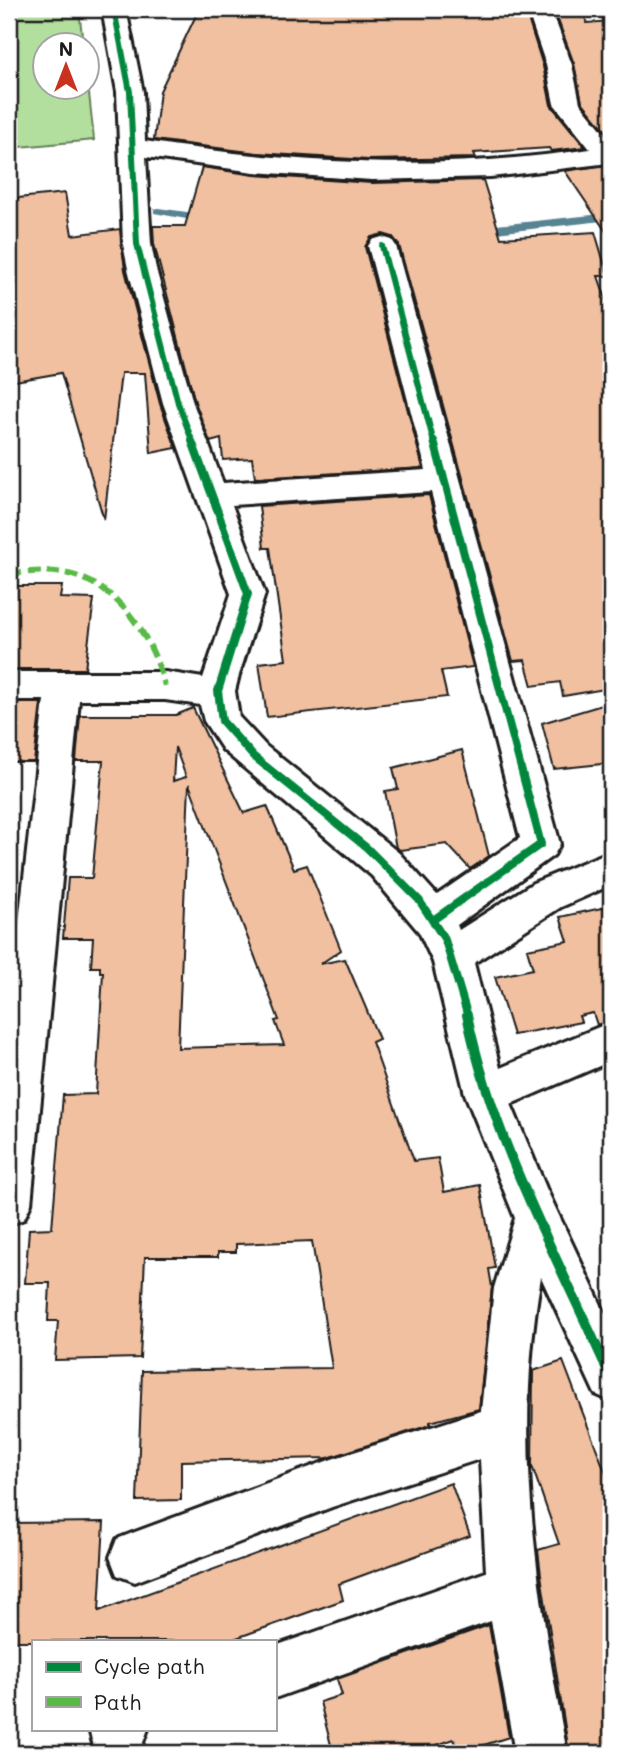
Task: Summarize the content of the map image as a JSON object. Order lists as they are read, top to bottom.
{
  "legend": ["Cycle path", "Path"],
  "north": "top"
}
